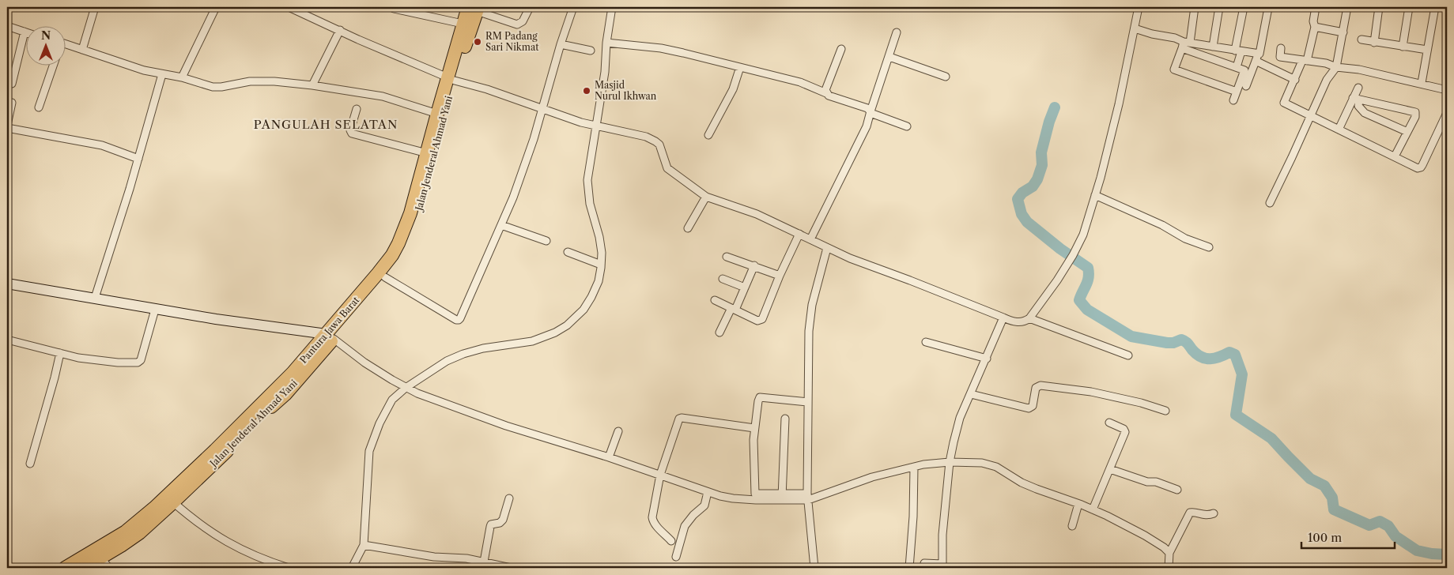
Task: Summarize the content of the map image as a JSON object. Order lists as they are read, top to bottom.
{
  "streets": {
    "highway": ["Jalan Jenderal Ahmad Yani", "Pantura Jawa Barat"]
  },
  "crossings": [
    ["Jalan Jenderal Ahmad Yani", "Pantura Jawa Barat"]
  ],
  "districts": ["PANGULAH SELATAN"],
  "places": ["RM Padang Sari Nikmat", "Masjid Nurul Ikhwan"],
  "scale_bar": "100 m",
  "north": "top"
}
